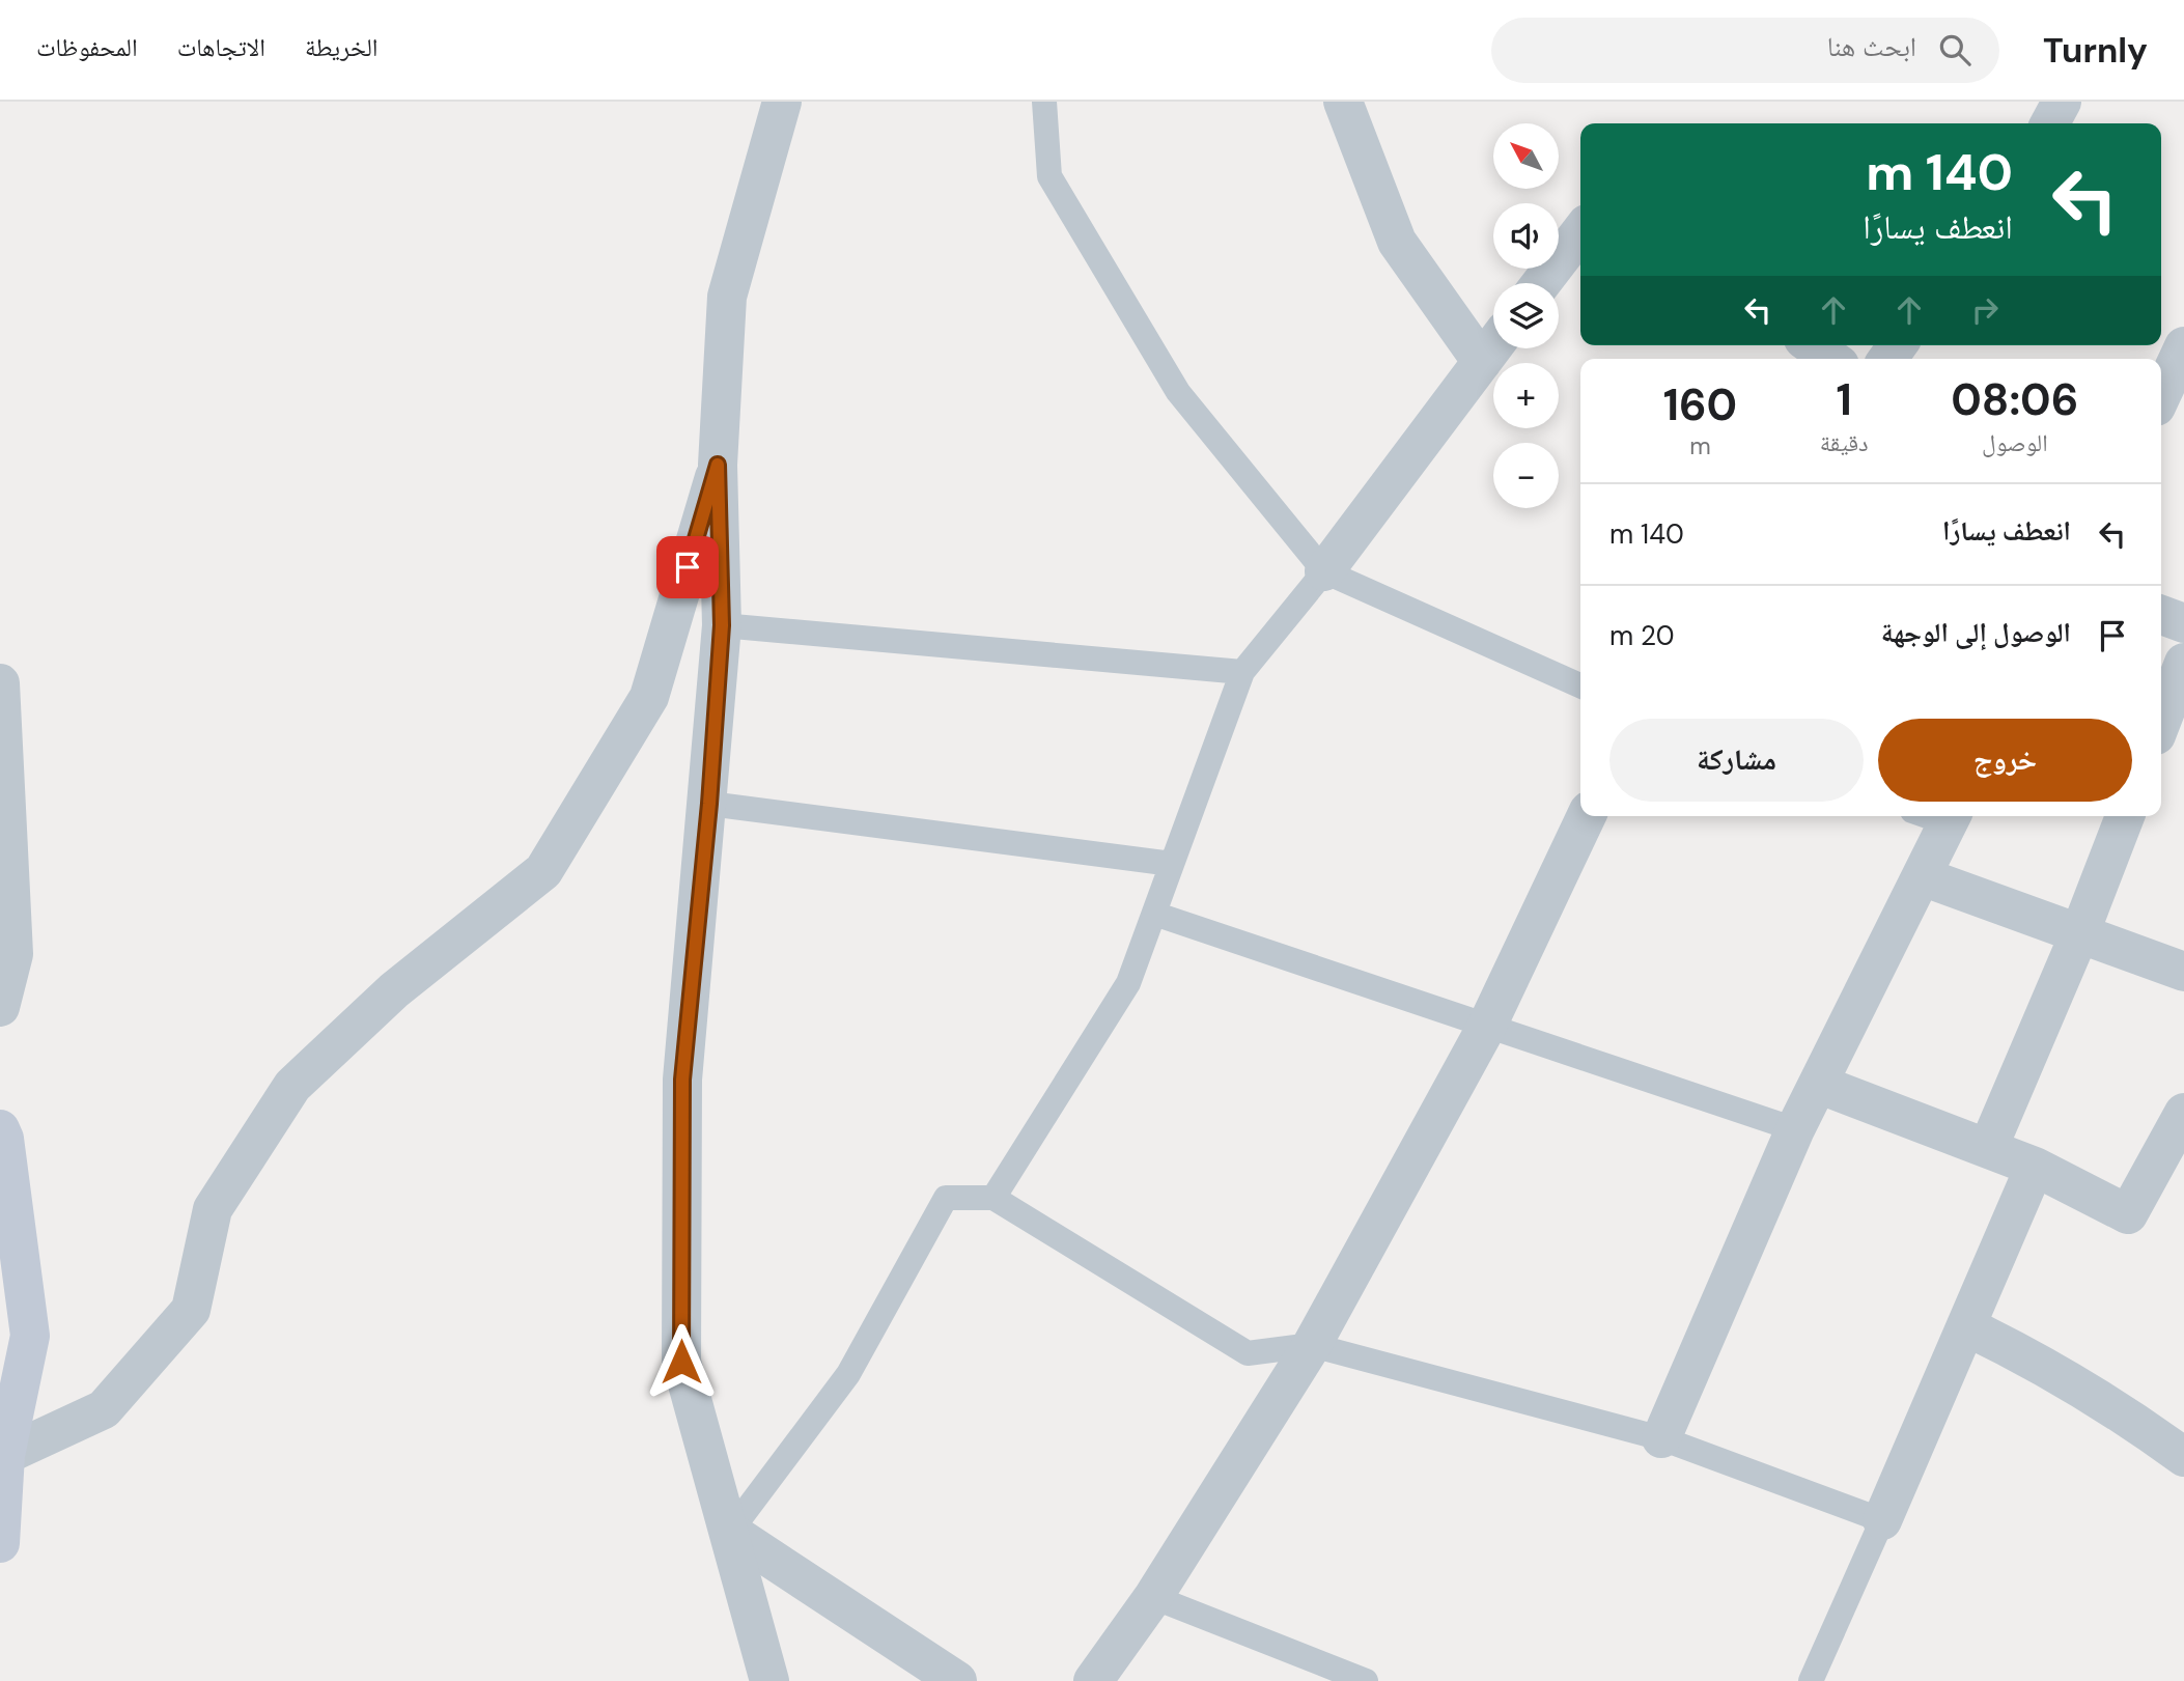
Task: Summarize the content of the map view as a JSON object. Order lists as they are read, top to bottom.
{
  "north": "top left",
  "page": {
    "header": "Turnly",
    "search": "ابحث هنا",
    "nav": ["الخريطة", "الاتجاهات", "المحفوظات"],
    "map_buttons": ["+", "−"],
    "turn": ["140 m", "انعطف يسارًا"],
    "eta": [
      "08:06",
      "الوصول",
      "1",
      "دقيقة",
      "160",
      "m"
    ],
    "list": [
      {
        "name": "انعطف يسارًا",
        "value": "140 m"
      },
      {
        "name": "الوصول إلى الوجهة",
        "value": "20 m"
      }
    ],
    "buttons": ["خروج", "مشاركة"]
  }
}
